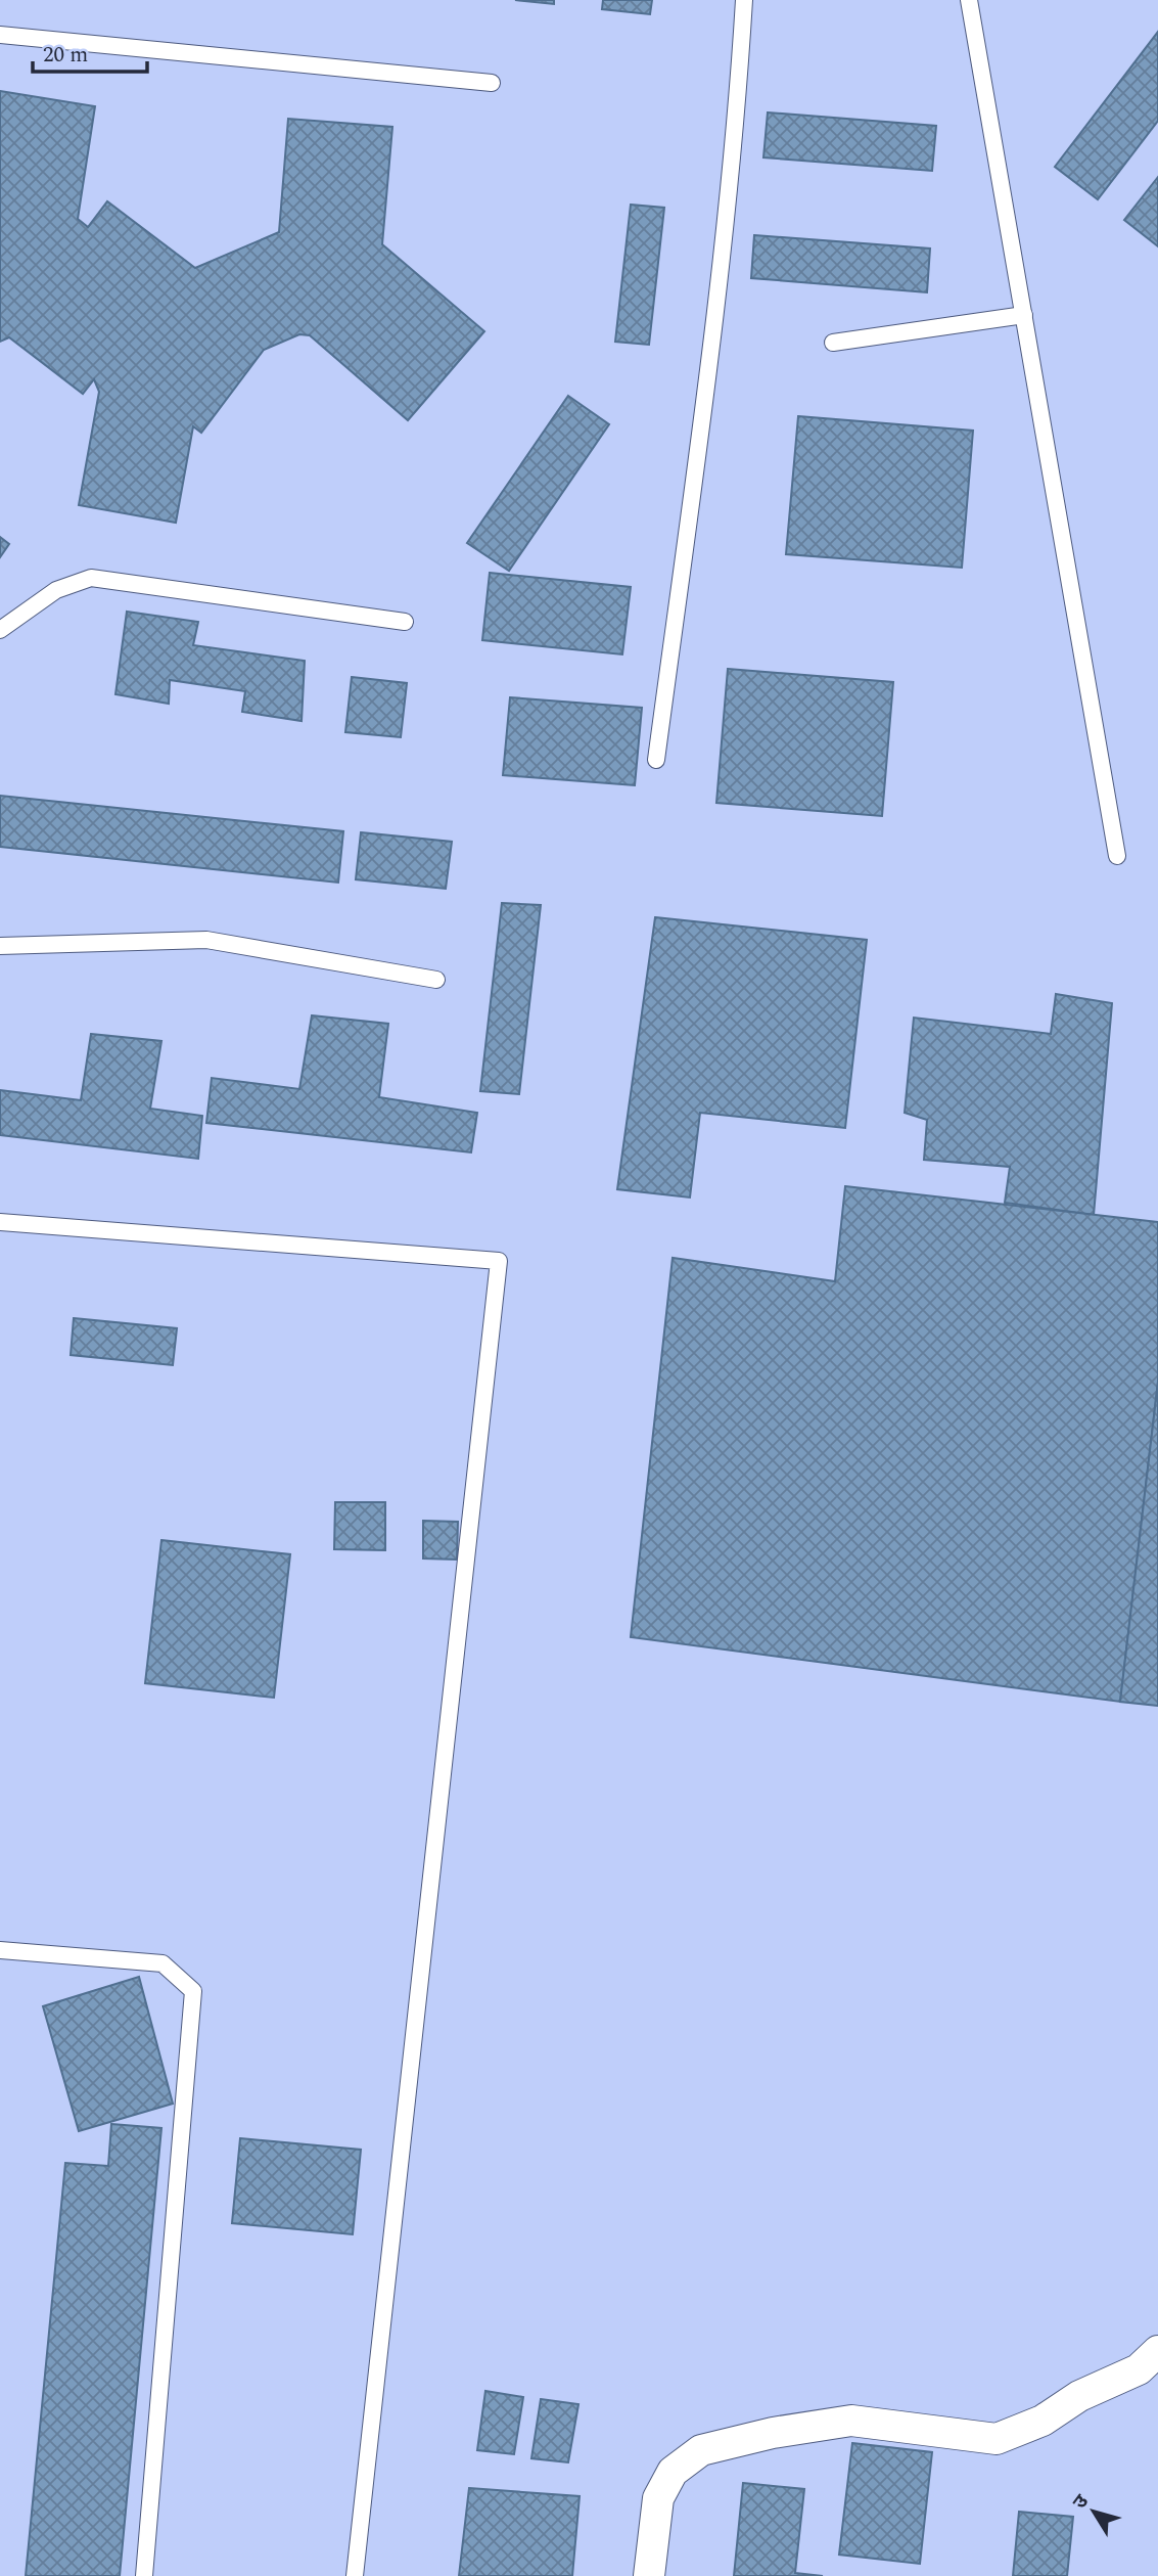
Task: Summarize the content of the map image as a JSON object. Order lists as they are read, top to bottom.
{
  "scale_bar": "20 m",
  "north": "top left"
}
